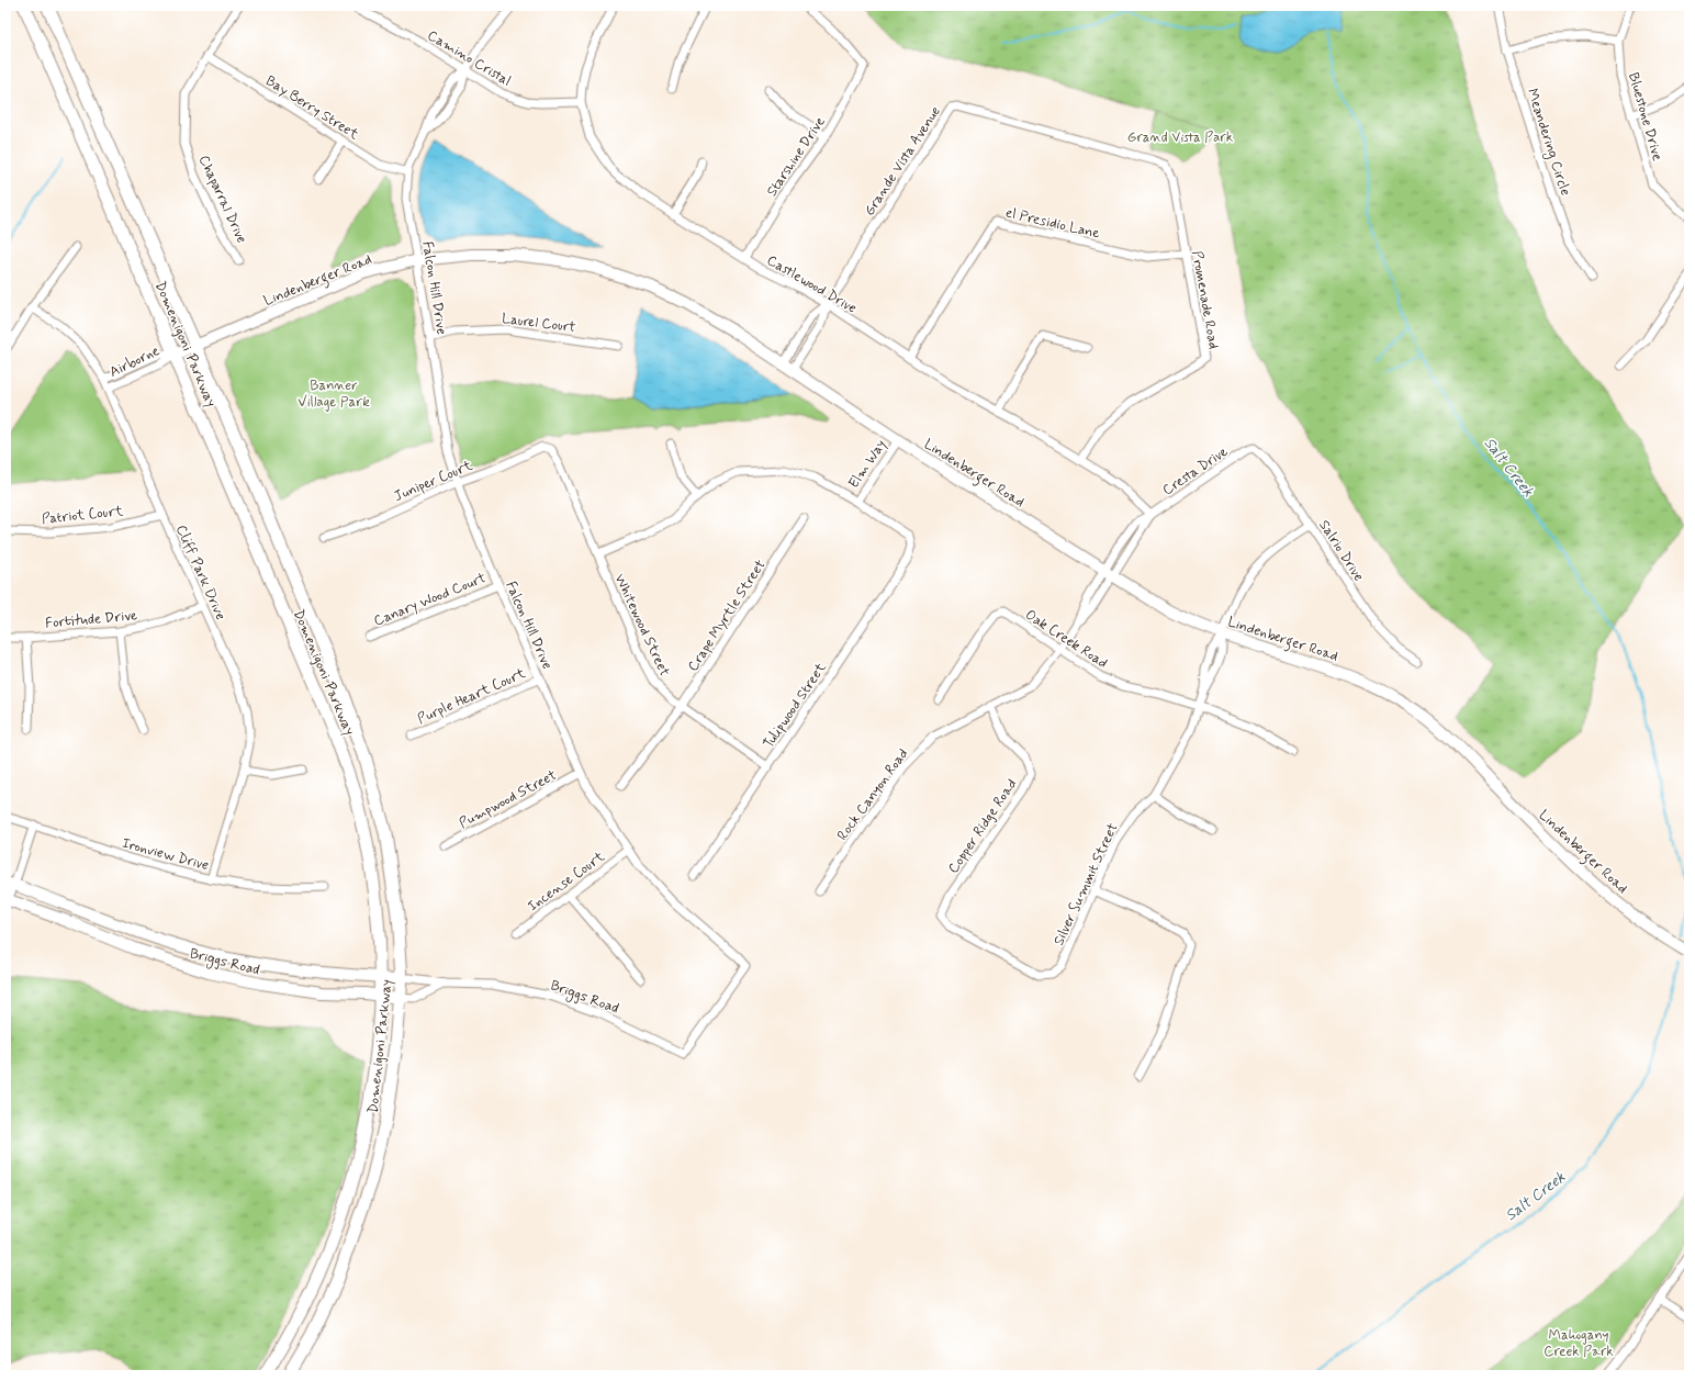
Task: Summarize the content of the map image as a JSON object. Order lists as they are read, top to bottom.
{
  "streets": {
    "main road": ["Domenigoni Parkway"],
    "street": [
      "Camino Cristal",
      "Bay Berry Street",
      "Bluestone Drive",
      "Meandering Circle",
      "Starshine Drive",
      "Grande Vista Avenue",
      "Chaparral Drive",
      "el Presidio Lane",
      "Lindenberger Road",
      "Castlewood Drive",
      "Falcon Hill Drive",
      "Promenade Road",
      "Laurel Court",
      "Airborne",
      "Elm Way",
      "Cresta Drive",
      "Juniper Court",
      "Patriot Court",
      "Salrio Drive",
      "Cliff Park Drive",
      "Canary Wood Court",
      "Crape Myrtle Street",
      "Fortitude Drive",
      "Whitewood Street",
      "Oak Creek Road",
      "Purple Heart Court",
      "Tulipwood Street",
      "Rock Canyon Road",
      "Pumpwood Street",
      "Copper Ridge Road",
      "Ironview Drive",
      "Incense Court",
      "Silver Summit Street",
      "Briggs Road"
    ]
  },
  "crossings": [
    ["Camino Cristal", "Castlewood Drive"],
    ["Camino Cristal", "Falcon Hill Drive"],
    ["Bay Berry Street", "Chaparral Drive"],
    ["Bay Berry Street", "Falcon Hill Drive"],
    ["Starshine Drive", "Castlewood Drive"],
    ["Grande Vista Avenue", "Lindenberger Road"],
    ["Grande Vista Avenue", "Castlewood Drive"],
    ["Grande Vista Avenue", "Promenade Road"],
    ["el Presidio Lane", "Castlewood Drive"],
    ["el Presidio Lane", "Promenade Road"],
    ["Lindenberger Road", "Falcon Hill Drive"],
    ["Lindenberger Road", "Domenigoni Parkway"],
    ["Lindenberger Road", "Airborne"],
    ["Lindenberger Road", "Elm Way"],
    ["Lindenberger Road", "Cresta Drive"],
    ["Lindenberger Road", "Rock Canyon Road"],
    ["Lindenberger Road", "Silver Summit Street"],
    ["Castlewood Drive", "Promenade Road"],
    ["Castlewood Drive", "Cresta Drive"],
    ["Falcon Hill Drive", "Laurel Court"],
    ["Falcon Hill Drive", "Juniper Court"],
    ["Falcon Hill Drive", "Canary Wood Court"],
    ["Falcon Hill Drive", "Purple Heart Court"],
    ["Falcon Hill Drive", "Pumpwood Street"],
    ["Falcon Hill Drive", "Incense Court"],
    ["Falcon Hill Drive", "Briggs Road"],
    ["Domenigoni Parkway", "Airborne"],
    ["Domenigoni Parkway", "Briggs Road"],
    ["Airborne", "Cliff Park Drive"],
    ["Elm Way", "Tulipwood Street"],
    ["Cresta Drive", "Salrio Drive"],
    ["Cresta Drive", "Rock Canyon Road"],
    ["Juniper Court", "Whitewood Street"],
    ["Patriot Court", "Cliff Park Drive"],
    ["Salrio Drive", "Silver Summit Street"],
    ["Cliff Park Drive", "Fortitude Drive"],
    ["Cliff Park Drive", "Ironview Drive"],
    ["Crape Myrtle Street", "Whitewood Street"],
    ["Whitewood Street", "Tulipwood Street"],
    ["Oak Creek Road", "Rock Canyon Road"],
    ["Oak Creek Road", "Silver Summit Street"],
    ["Rock Canyon Road", "Copper Ridge Road"],
    ["Copper Ridge Road", "Silver Summit Street"]
  ],
  "water": ["Salt Creek"],
  "parks": ["Grand Vista Park", "Banner Village Park", "Mahogany Creek Park"]
}
